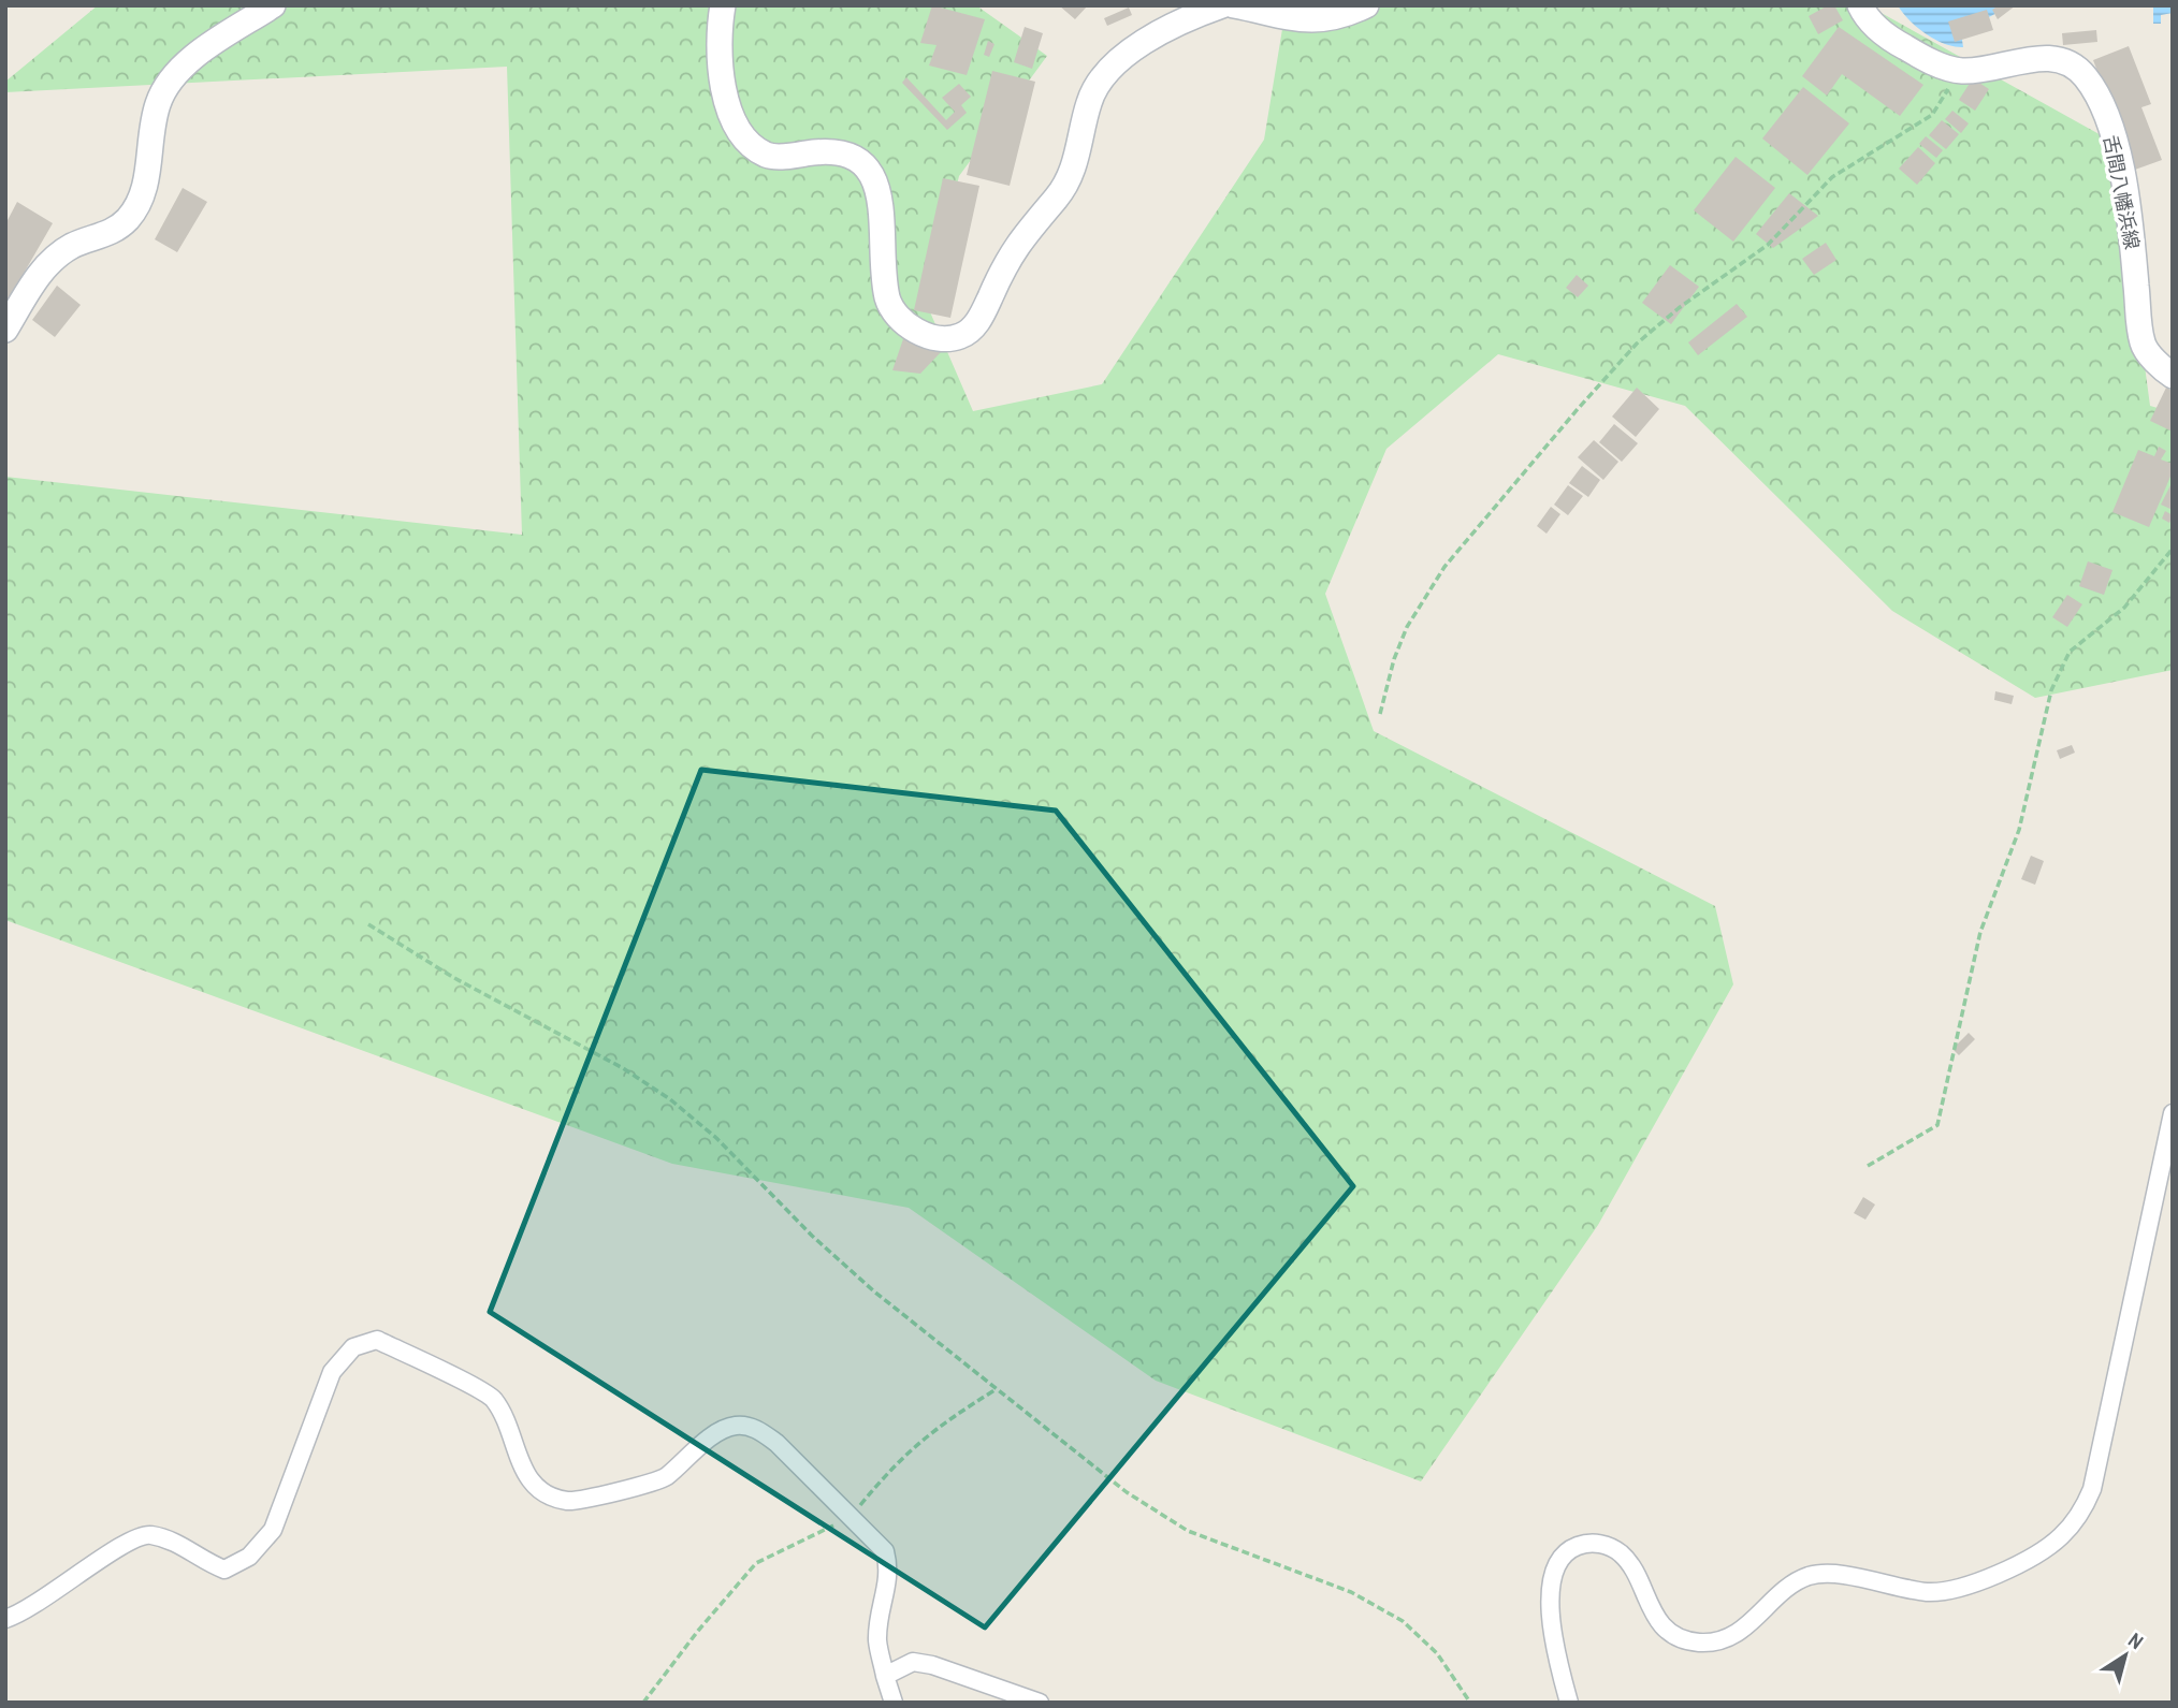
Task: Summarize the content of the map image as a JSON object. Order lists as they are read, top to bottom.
{
  "streets": {
    "main road": ["舌間八幡浜線"]
  },
  "north": "top right"
}
